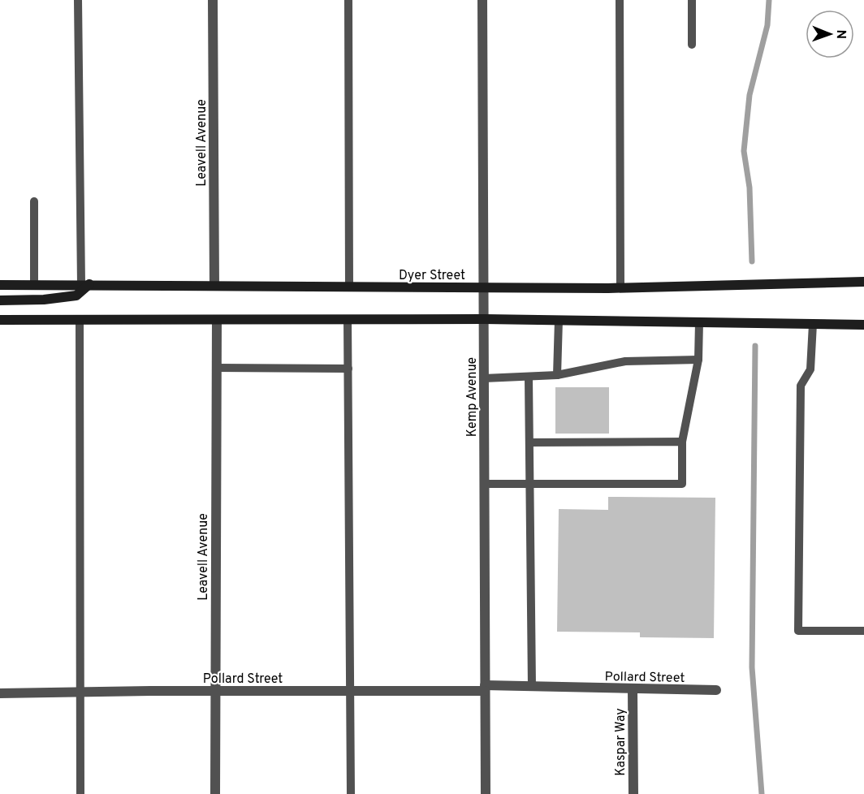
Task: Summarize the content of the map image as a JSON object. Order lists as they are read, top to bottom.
{
  "streets": {
    "main road": ["Dyer Street"],
    "street": [
      "Leavell Avenue",
      "Kemp Avenue",
      "Pollard Street",
      "Kaspar Way"
    ]
  },
  "crossings": [
    ["Leavell Avenue", "Dyer Street"],
    ["Leavell Avenue", "Pollard Street"],
    ["Dyer Street", "Kemp Avenue"],
    ["Kemp Avenue", "Pollard Street"],
    ["Pollard Street", "Kaspar Way"]
  ],
  "north": "right"
}
